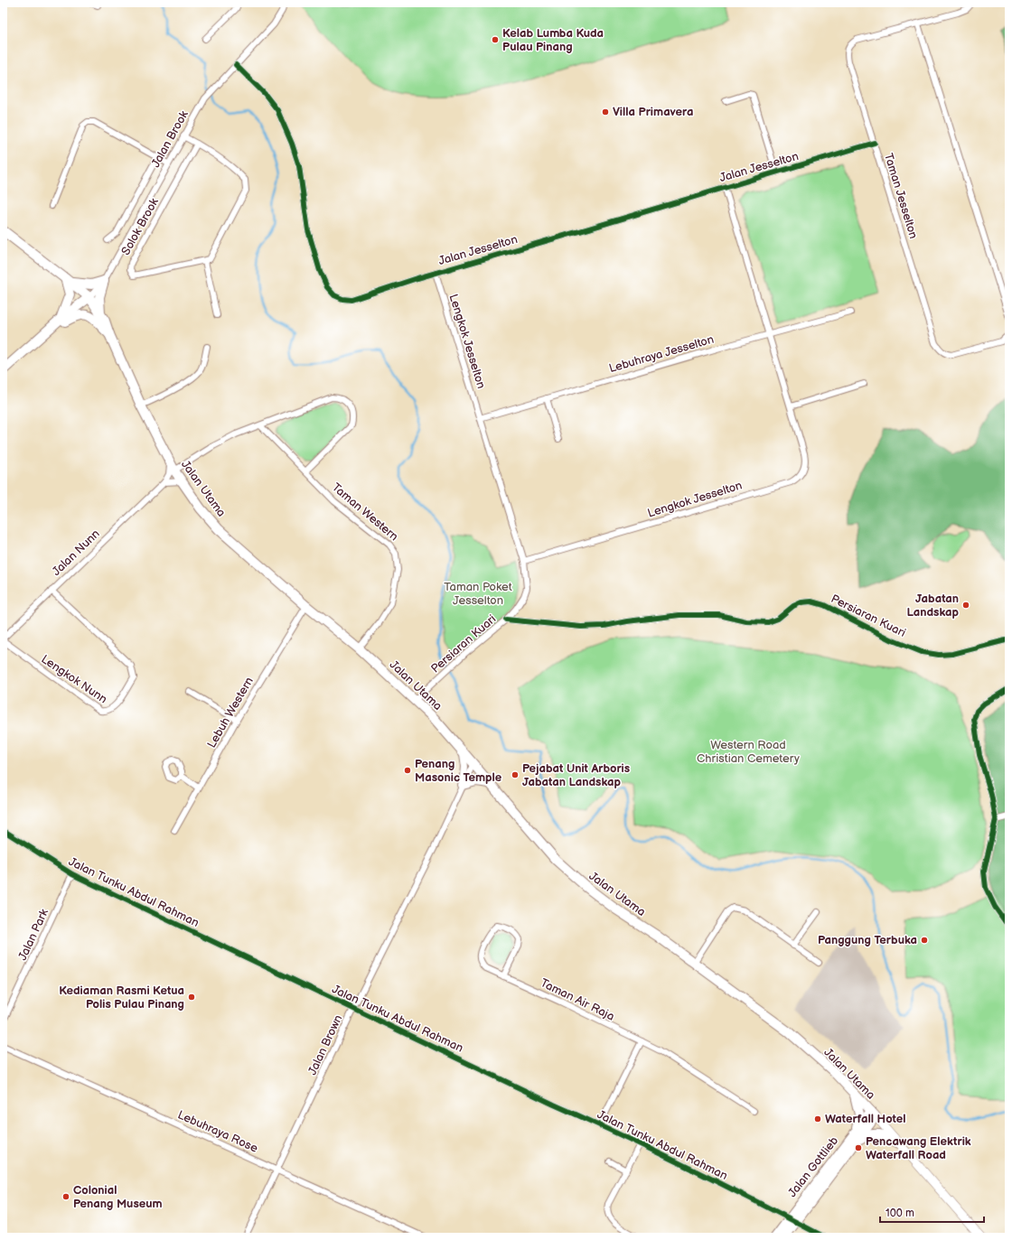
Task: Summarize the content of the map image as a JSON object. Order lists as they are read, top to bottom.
{
  "streets": {
    "main road": ["Jalan Utama", "Jalan Gottlieb"],
    "street": [
      "Jalan Brook",
      "Jalan Jesselton",
      "Taman Jesselton",
      "Solok Brook",
      "Lengkok Jesselton",
      "Lebuhraya Jesselton",
      "Taman Western",
      "Jalan Nunn",
      "Persiaran Kuari",
      "Lengkok Nunn",
      "Lebuh Western",
      "Jalan Tunku Abdul Rahman",
      "Jalan Park",
      "Taman Air Raja",
      "Jalan Brown",
      "Lebuhraya Rose"
    ]
  },
  "crossings": [
    ["Jalan Brook", "Jalan Jesselton"],
    ["Jalan Brook", "Jalan Utama"],
    ["Jalan Jesselton", "Taman Jesselton"],
    ["Jalan Jesselton", "Lengkok Jesselton"],
    ["Lengkok Jesselton", "Lebuhraya Jesselton"],
    ["Lengkok Jesselton", "Persiaran Kuari"],
    ["Jalan Utama", "Taman Western"],
    ["Jalan Utama", "Persiaran Kuari"],
    ["Jalan Utama", "Lebuh Western"],
    ["Jalan Utama", "Jalan Brown"],
    ["Jalan Utama", "Jalan Gottlieb"],
    ["Jalan Nunn", "Lengkok Nunn"],
    ["Jalan Tunku Abdul Rahman", "Jalan Park"],
    ["Jalan Tunku Abdul Rahman", "Jalan Brown"],
    ["Jalan Tunku Abdul Rahman", "Jalan Gottlieb"],
    ["Jalan Brown", "Lebuhraya Rose"]
  ],
  "parks": ["Taman Poket Jesselton", "Western Road Christian Cemetery"],
  "places": [
    "Kelab Lumba Kuda Pulau Pinang",
    "Villa Primavera",
    "Jabatan Landskap",
    "Penang Masonic Temple",
    "Pejabat Unit Arboris Jabatan Landskap",
    "Panggung Terbuka",
    "Kediaman Rasmi Ketua Polis Pulau Pinang",
    "Waterfall Hotel",
    "Pencawang Elektrik Waterfall Road",
    "Colonial Penang Museum"
  ],
  "scale_bar": "100 m"
}
